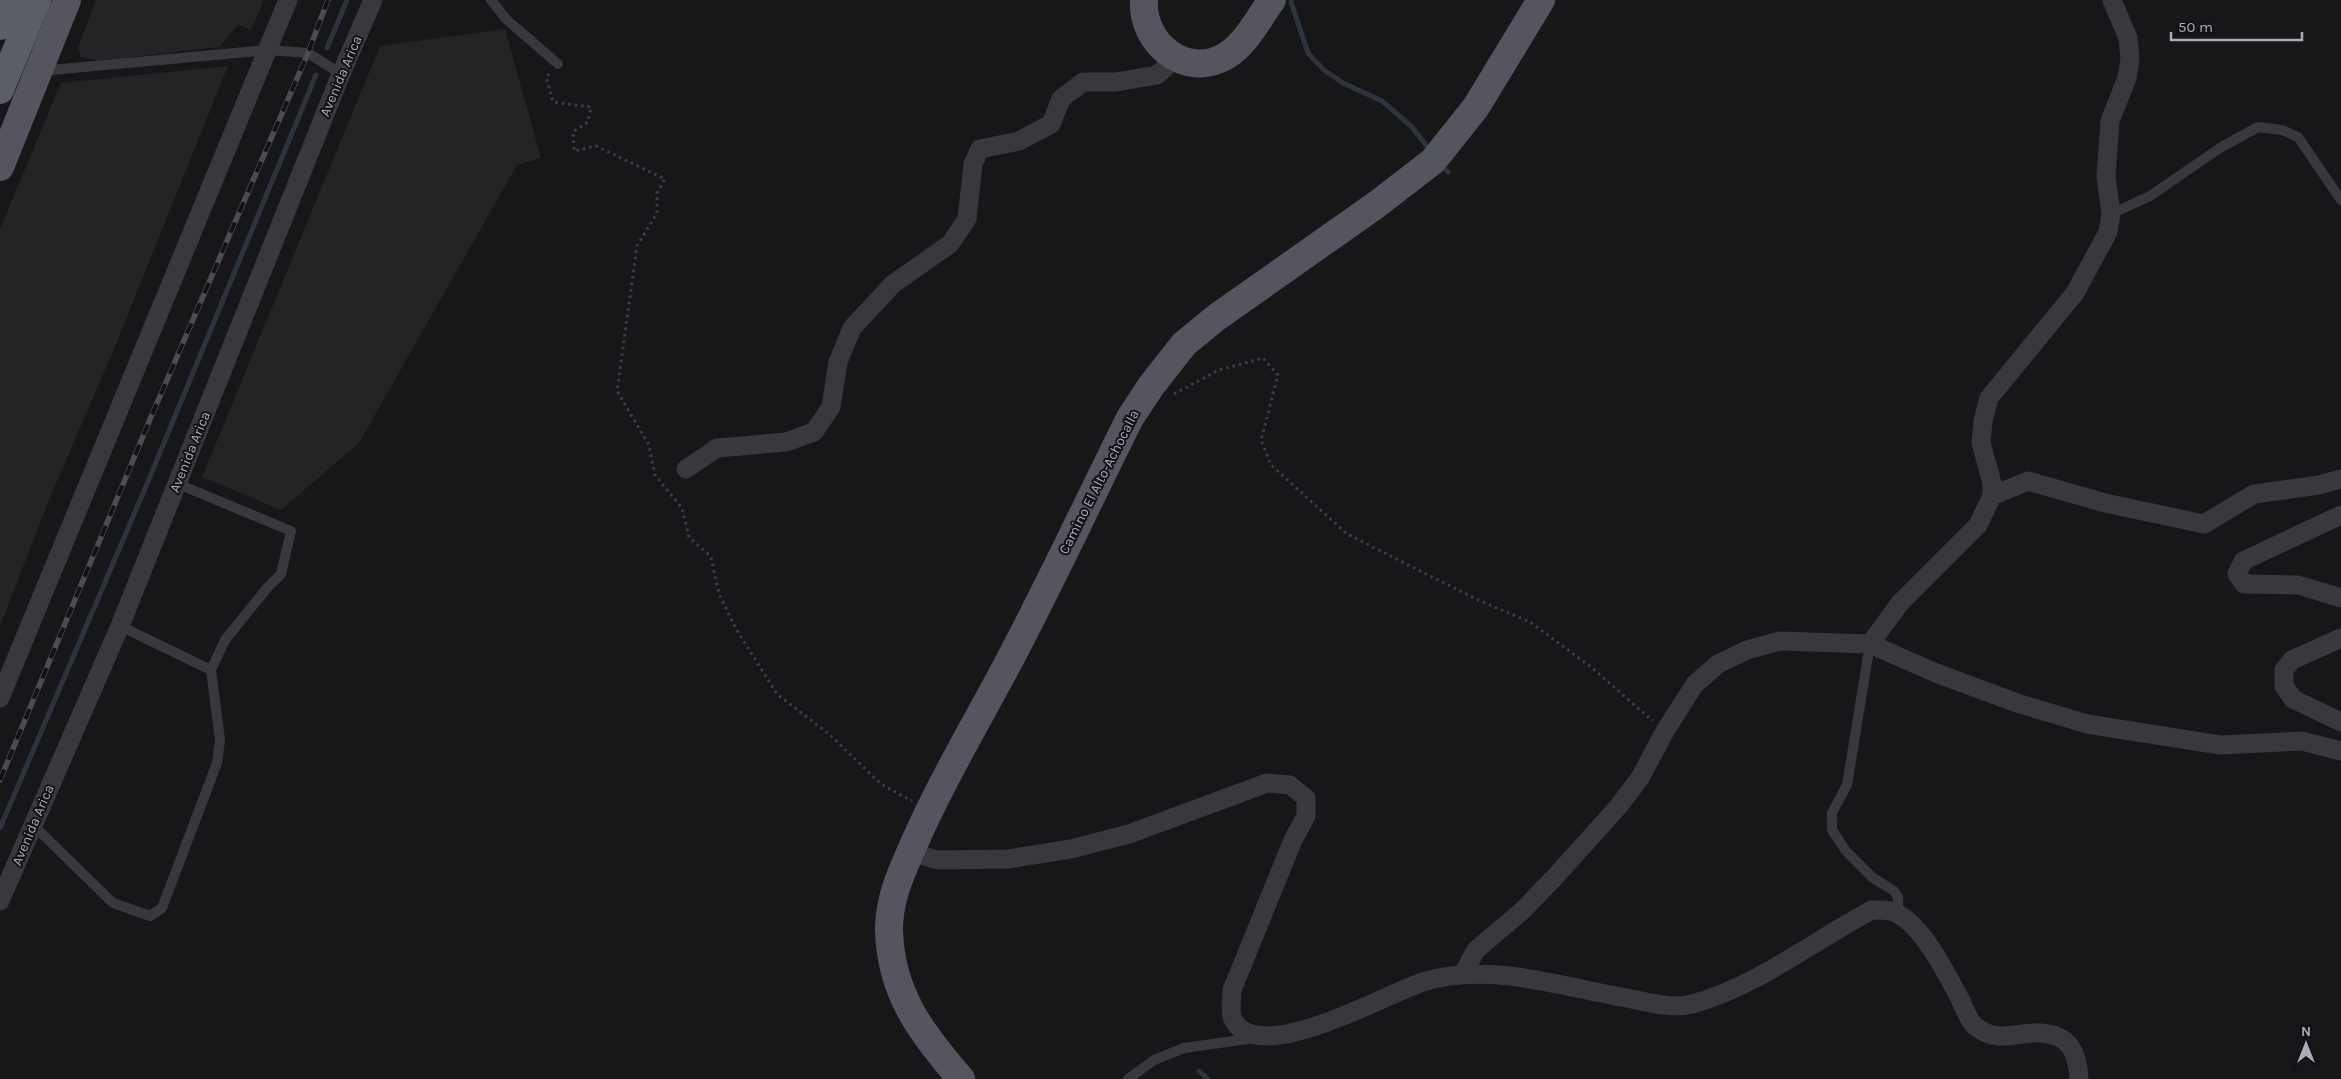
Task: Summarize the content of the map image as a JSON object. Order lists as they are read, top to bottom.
{
  "streets": {
    "main road": ["Camino El Alto-Achocalla"],
    "street": ["Avenida Arica"]
  },
  "scale_bar": "50 m",
  "north": "top"
}
